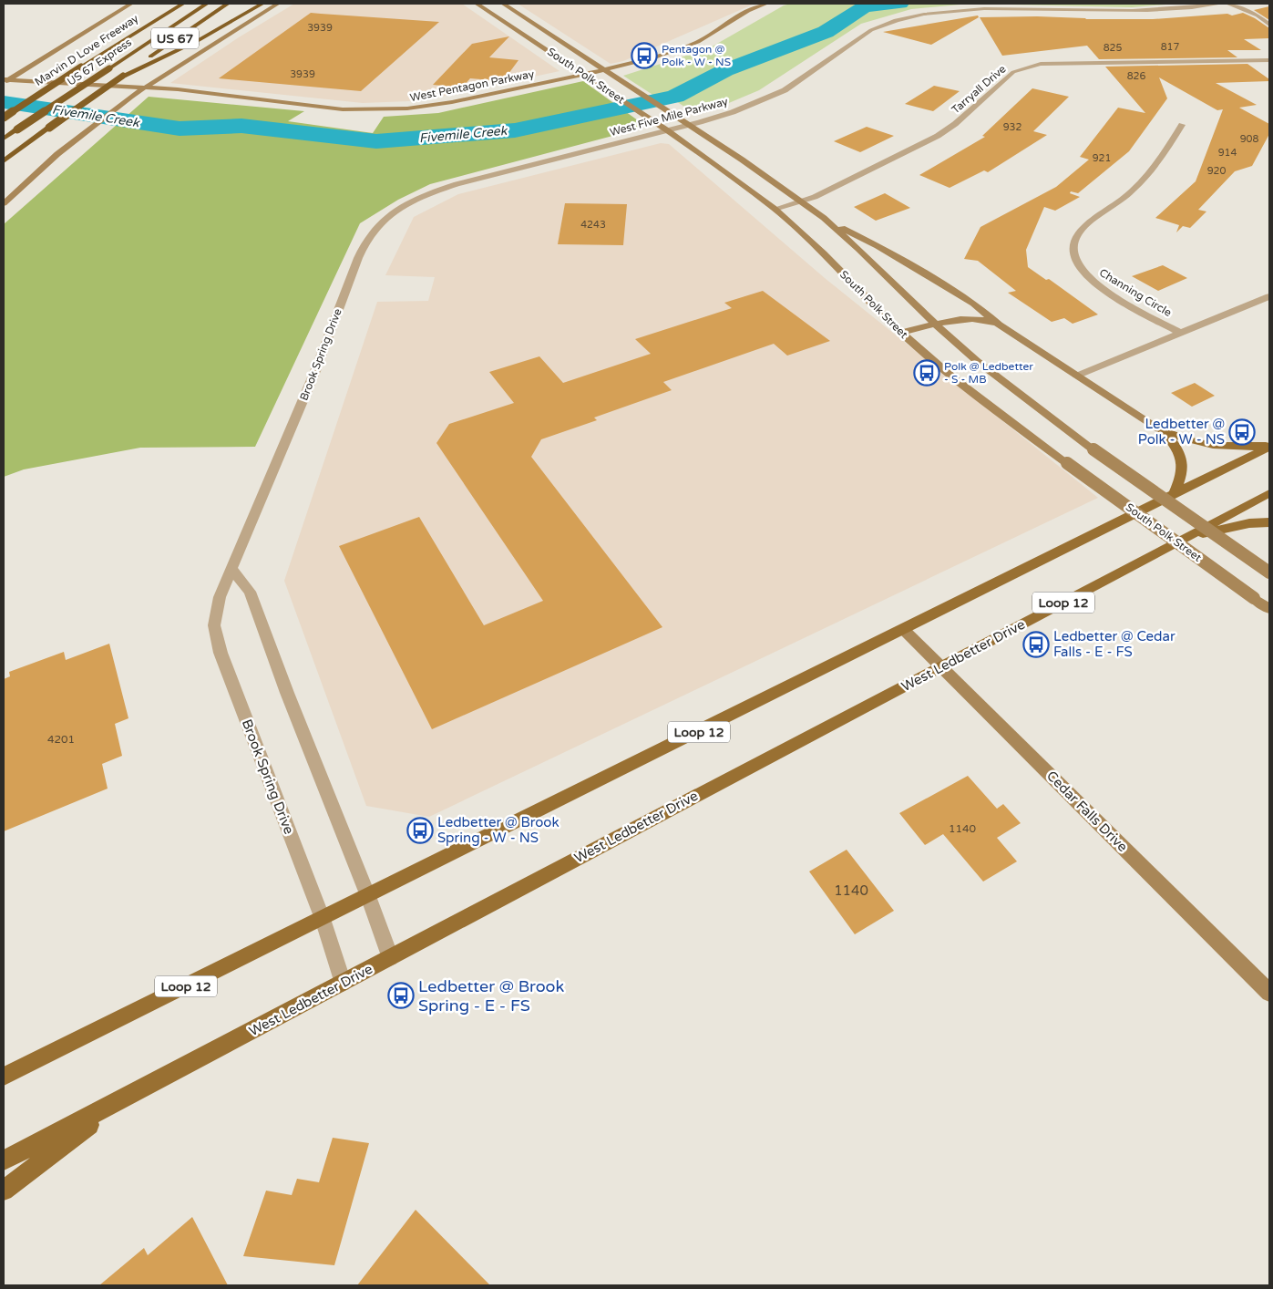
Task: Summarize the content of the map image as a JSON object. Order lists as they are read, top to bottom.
{
  "streets": {
    "highway": ["US 67", "Marvin D Love Freeway", "US 67 Express"],
    "main road": [
      "South Polk Street",
      "West Pentagon Parkway",
      "Loop 12",
      "West Ledbetter Drive",
      "Cedar Falls Drive"
    ],
    "street": [
      "Tarryall Drive",
      "West Five Mile Parkway",
      "Channing Circle",
      "Brook Spring Drive"
    ]
  },
  "crossings": [
    ["Marvin D Love Freeway", "West Pentagon Parkway"],
    ["South Polk Street", "West Pentagon Parkway"],
    ["South Polk Street", "Tarryall Drive"],
    ["South Polk Street", "West Five Mile Parkway"],
    ["West Five Mile Parkway", "Brook Spring Drive"],
    ["Brook Spring Drive", "Loop 12"],
    ["Brook Spring Drive", "West Ledbetter Drive"],
    ["Loop 12", "Cedar Falls Drive"],
    ["West Ledbetter Drive", "Cedar Falls Drive"]
  ],
  "water": ["Fivemile Creek"],
  "places": {
    "bus stop": [
      "Pentagon @ Polk - W - NS",
      "Polk @ Ledbetter - S - MB",
      "Ledbetter @ Polk - W - NS",
      "Ledbetter @ Cedar Falls - E - FS",
      "Ledbetter @ Brook Spring - W - NS",
      "Ledbetter @ Brook Spring - E - FS"
    ]
  },
  "house_numbers": [
    "3939",
    "817",
    "825",
    "3939",
    "826",
    "932",
    "908",
    "914",
    "921",
    "920",
    "4243",
    "4201",
    "1140",
    "1140"
  ]
}
